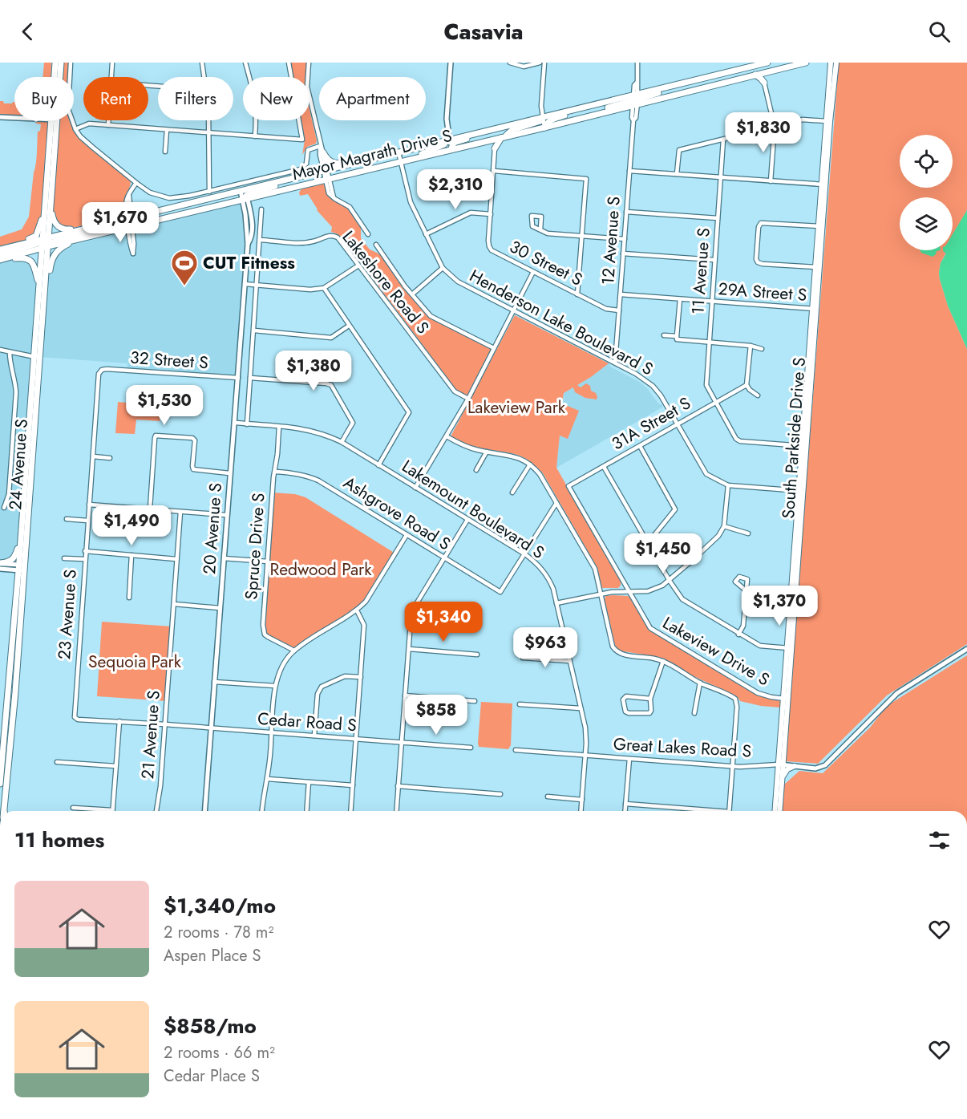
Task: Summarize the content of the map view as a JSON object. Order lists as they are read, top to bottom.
{
  "streets": {
    "main road": ["Mayor Magrath Drive S", "South Parkside Drive S", "24 Avenue S"],
    "street": [
      "12 Avenue S",
      "30 Street S",
      "11 Avenue S",
      "Lakeshore Road S",
      "29A Street S",
      "Henderson Lake Boulevard S",
      "32 Street S",
      "31A Street S",
      "Lakemount Boulevard S",
      "Ashgrove Road S",
      "20 Avenue S",
      "Spruce Drive S",
      "23 Avenue S",
      "Lakeview Drive S",
      "Cedar Road S",
      "21 Avenue S",
      "Great Lakes Road S"
    ]
  },
  "crossings": [
    ["Mayor Magrath Drive S", "12 Avenue S"],
    ["Mayor Magrath Drive S", "Henderson Lake Boulevard S"],
    ["Mayor Magrath Drive S", "24 Avenue S"],
    ["Mayor Magrath Drive S", "20 Avenue S"],
    ["12 Avenue S", "30 Street S"],
    ["12 Avenue S", "29A Street S"],
    ["12 Avenue S", "Henderson Lake Boulevard S"],
    ["11 Avenue S", "29A Street S"],
    ["11 Avenue S", "31A Street S"],
    ["29A Street S", "South Parkside Drive S"],
    ["Henderson Lake Boulevard S", "31A Street S"],
    ["Henderson Lake Boulevard S", "South Parkside Drive S"],
    ["32 Street S", "20 Avenue S"],
    ["32 Street S", "23 Avenue S"],
    ["31A Street S", "Lakeview Drive S"],
    ["South Parkside Drive S", "Lakeview Drive S"],
    ["South Parkside Drive S", "Great Lakes Road S"],
    ["Lakemount Boulevard S", "Ashgrove Road S"],
    ["Lakemount Boulevard S", "20 Avenue S"],
    ["Lakemount Boulevard S", "Spruce Drive S"],
    ["Lakemount Boulevard S", "Great Lakes Road S"],
    ["Ashgrove Road S", "Spruce Drive S"],
    ["20 Avenue S", "Cedar Road S"],
    ["23 Avenue S", "Cedar Road S"],
    ["Cedar Road S", "21 Avenue S"]
  ],
  "parks": ["Lakeview Park", "Redwood Park", "Sequoia Park"],
  "places": {
    "sports": ["CUT Fitness"]
  },
  "page": {
    "header": "Casavia",
    "chip": [
      "Buy",
      "Rent",
      "Filters",
      "New",
      "Apartment"
    ],
    "price": [
      "$1,830",
      "$2,310",
      "$1,670",
      "$1,380",
      "$1,530",
      "$1,490",
      "$1,450",
      "$1,370",
      "$1,340",
      "$963",
      "$858"
    ],
    "heading": "11 homes",
    "list": [
      {
        "name": "$1,340/mo",
        "note": "2 rooms · 78 m² · Aspen Place S"
      },
      {
        "name": "$858/mo",
        "note": "2 rooms · 66 m² · Cedar Place S"
      }
    ]
  }
}
